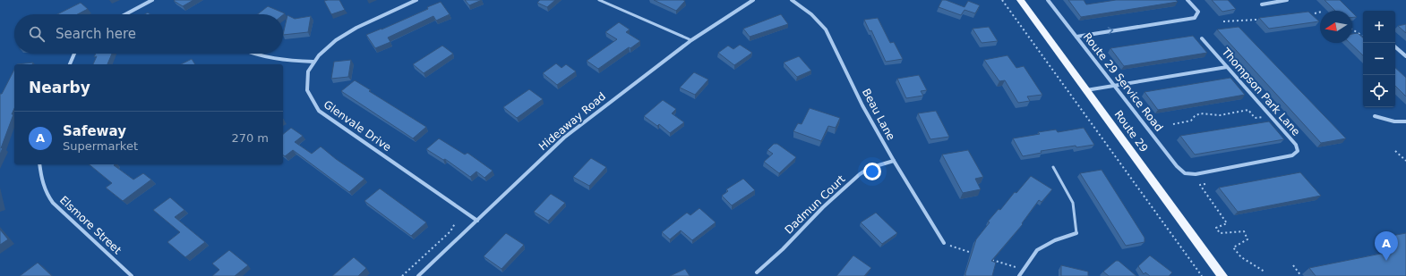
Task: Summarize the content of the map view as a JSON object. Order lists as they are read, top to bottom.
{
  "streets": {
    "main road": ["Route 29"],
    "street": [
      "Route 29 Service Road",
      "Thompson Park Lane",
      "Beau Lane",
      "Hideaway Road",
      "Glenvale Drive",
      "Dadmun Court",
      "Elsmore Street"
    ]
  },
  "crossings": [
    ["Route 29 Service Road", "Thompson Park Lane"],
    ["Beau Lane", "Dadmun Court"],
    ["Hideaway Road", "Glenvale Drive"]
  ],
  "north": "left",
  "page": {
    "map_buttons": ["+", "−"],
    "search": "Search here",
    "heading": "Nearby",
    "list": [
      {
        "mark": "A",
        "name": "Safeway",
        "note": "Supermarket",
        "value": "270 m"
      }
    ],
    "pins": "A"
  }
}
